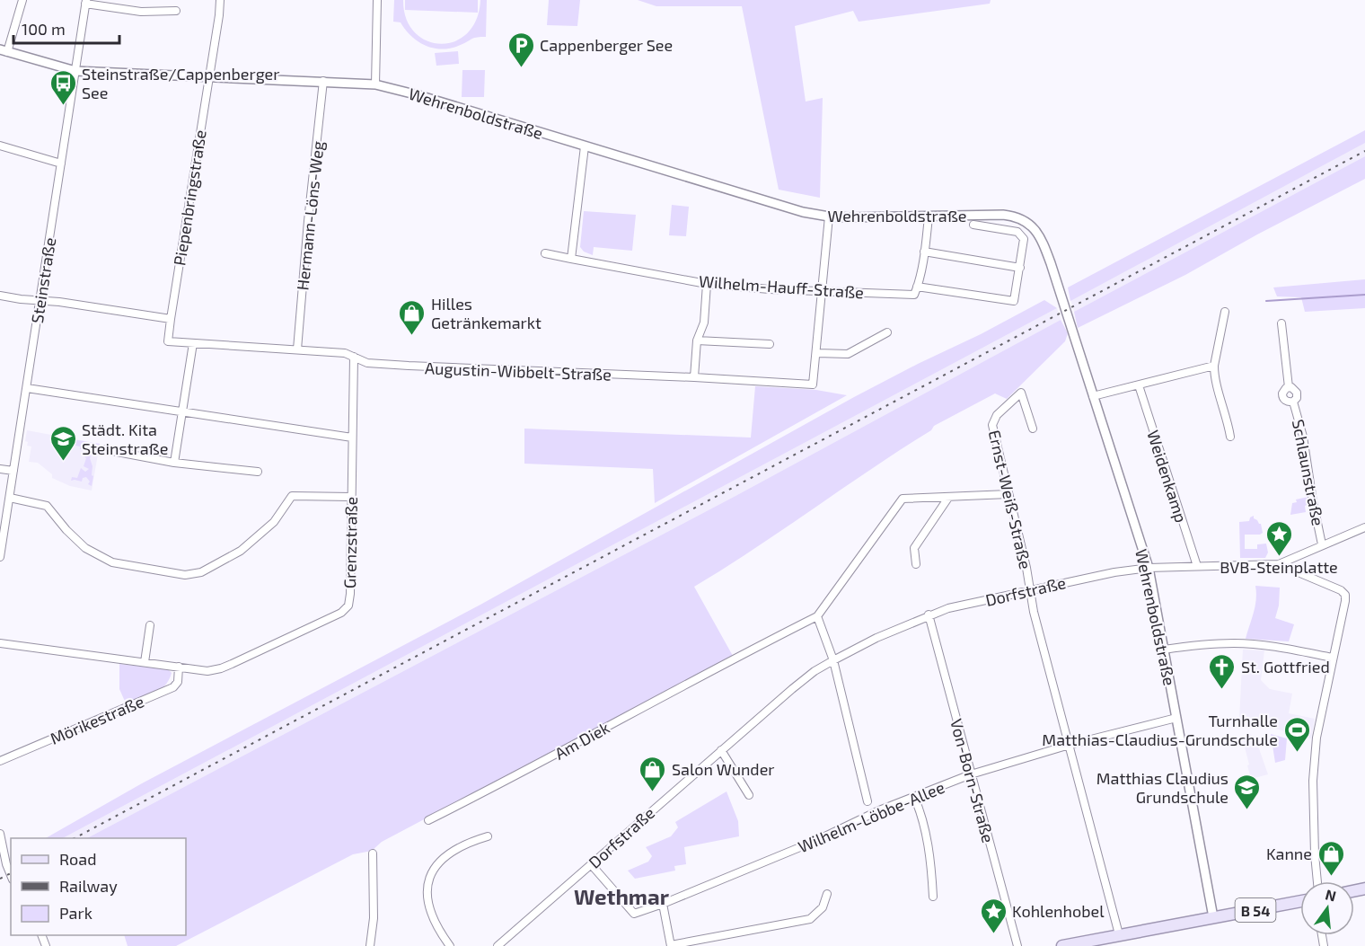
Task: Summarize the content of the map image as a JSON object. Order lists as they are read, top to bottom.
{
  "streets": {
    "main road": ["B 54"],
    "street": [
      "Wehrenboldstraße",
      "Piepenbringstraße",
      "Hermann-Löns-Weg",
      "Steinstraße",
      "Wilhelm-Hauff-Straße",
      "Augustin-Wibbelt-Straße",
      "Schlaunstraße",
      "Weidenkamp",
      "Ernst-Weiß-Straße",
      "Grenzstraße",
      "Dorfstraße",
      "Mörikestraße",
      "Am Diek",
      "Von-Born-Straße",
      "Wilhelm-Löbbe-Allee"
    ]
  },
  "crossings": [
    ["Wehrenboldstraße", "Piepenbringstraße"],
    ["Wehrenboldstraße", "Hermann-Löns-Weg"],
    ["Wehrenboldstraße", "Steinstraße"],
    ["Wehrenboldstraße", "Augustin-Wibbelt-Straße"],
    ["Wehrenboldstraße", "Dorfstraße"],
    ["Wehrenboldstraße", "Wilhelm-Löbbe-Allee"],
    ["Wehrenboldstraße", "B 54"],
    ["Piepenbringstraße", "Augustin-Wibbelt-Straße"],
    ["Hermann-Löns-Weg", "Augustin-Wibbelt-Straße"],
    ["Wilhelm-Hauff-Straße", "Augustin-Wibbelt-Straße"],
    ["Augustin-Wibbelt-Straße", "Grenzstraße"],
    ["Schlaunstraße", "Dorfstraße"],
    ["Weidenkamp", "Dorfstraße"],
    ["Ernst-Weiß-Straße", "Dorfstraße"],
    ["Ernst-Weiß-Straße", "Wilhelm-Löbbe-Allee"],
    ["Ernst-Weiß-Straße", "B 54"],
    ["Grenzstraße", "Mörikestraße"],
    ["Dorfstraße", "Von-Born-Straße"],
    ["Dorfstraße", "Wilhelm-Löbbe-Allee"],
    ["Von-Born-Straße", "Wilhelm-Löbbe-Allee"]
  ],
  "districts": ["Wethmar"],
  "places": {
    "parking": ["Cappenberger See"],
    "bus stop": ["Steinstraße/Cappenberger See"],
    "shop": ["Hilles Getränkemarkt", "Salon Wunder", "Kanne"],
    "school or university": ["Städt. Kita Steinstraße", "Matthias Claudius Grundschule"],
    "place": ["BVB-Steinplatte", "Kohlenhobel"],
    "church": ["St. Gottfried"],
    "sports": ["Turnhalle Matthias-Claudius-Grundschule"]
  },
  "legend": ["Road", "Railway", "Park"],
  "scale_bar": "100 m",
  "north": "top"
}
